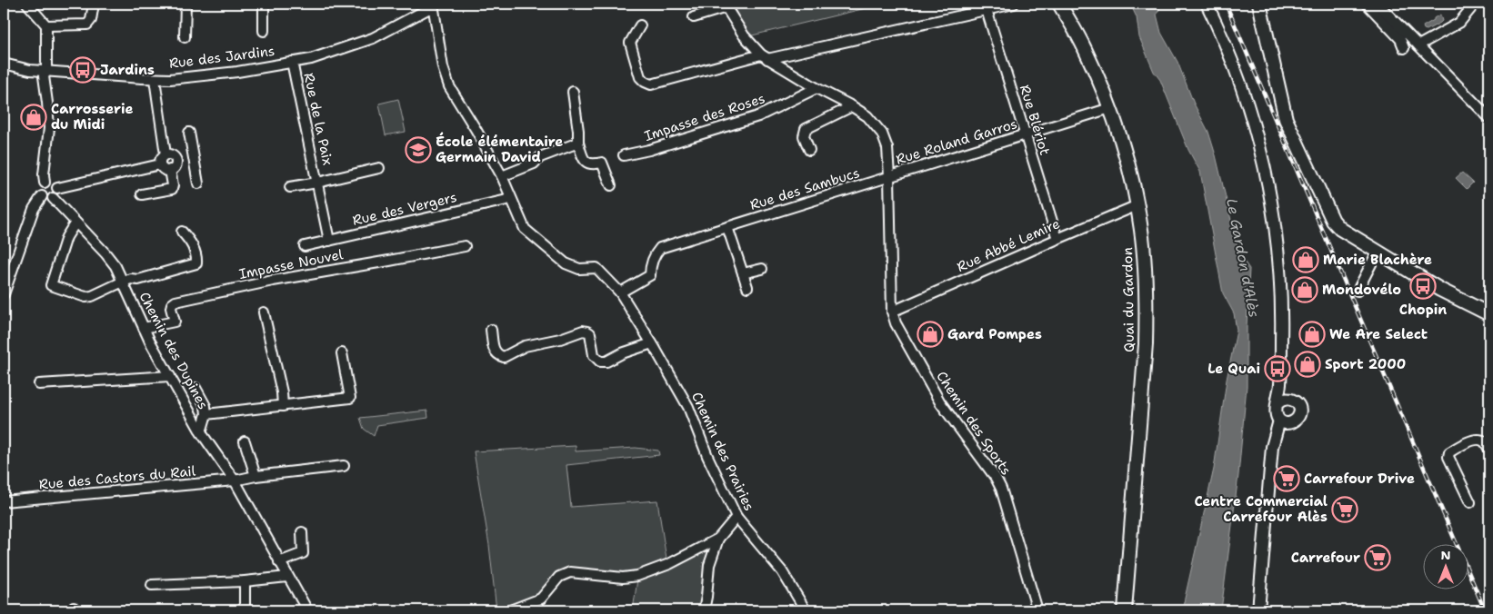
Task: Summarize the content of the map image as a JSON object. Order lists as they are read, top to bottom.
{
  "streets": {
    "main road": ["Quai du Gardon"],
    "street": [
      "Rue des Jardins",
      "Impasse des Roses",
      "Rue de la Paix",
      "Rue Blériot",
      "Rue Roland Garros",
      "Rue des Sambucs",
      "Rue des Vergers",
      "Rue Abbé Lemire",
      "Impasse Nouvel",
      "Chemin des Dupines",
      "Chemin des Sports",
      "Chemin des Prairies",
      "Rue des Castors du Rail"
    ]
  },
  "crossings": [
    ["Rue des Jardins", "Rue de la Paix"],
    ["Rue des Jardins", "Chemin des Prairies"],
    ["Impasse des Roses", "Chemin des Sports"],
    ["Rue de la Paix", "Rue des Vergers"],
    ["Rue Blériot", "Rue Roland Garros"],
    ["Rue Blériot", "Rue Abbé Lemire"],
    ["Rue Roland Garros", "Rue des Sambucs"],
    ["Rue Roland Garros", "Quai du Gardon"],
    ["Rue Roland Garros", "Chemin des Sports"],
    ["Rue des Sambucs", "Chemin des Sports"],
    ["Rue des Sambucs", "Chemin des Prairies"],
    ["Rue des Vergers", "Chemin des Prairies"],
    ["Rue Abbé Lemire", "Quai du Gardon"],
    ["Rue Abbé Lemire", "Chemin des Sports"],
    ["Impasse Nouvel", "Chemin des Dupines"],
    ["Chemin des Dupines", "Rue des Castors du Rail"]
  ],
  "water": ["Le Gardon d'Alès"],
  "places": {
    "bus stop": ["Jardins", "Chopin", "Le Quai"],
    "shop": [
      "Carrosserie du Midi",
      "Marie Blachère",
      "Mondovélo",
      "Gard Pompes",
      "We Are Select",
      "Sport 2000"
    ],
    "school or university": ["École élémentaire Germain David"],
    "supermarket": ["Carrefour Drive", "Centre Commercial Carrefour Alès", "Carrefour"]
  },
  "north": "top"
}
